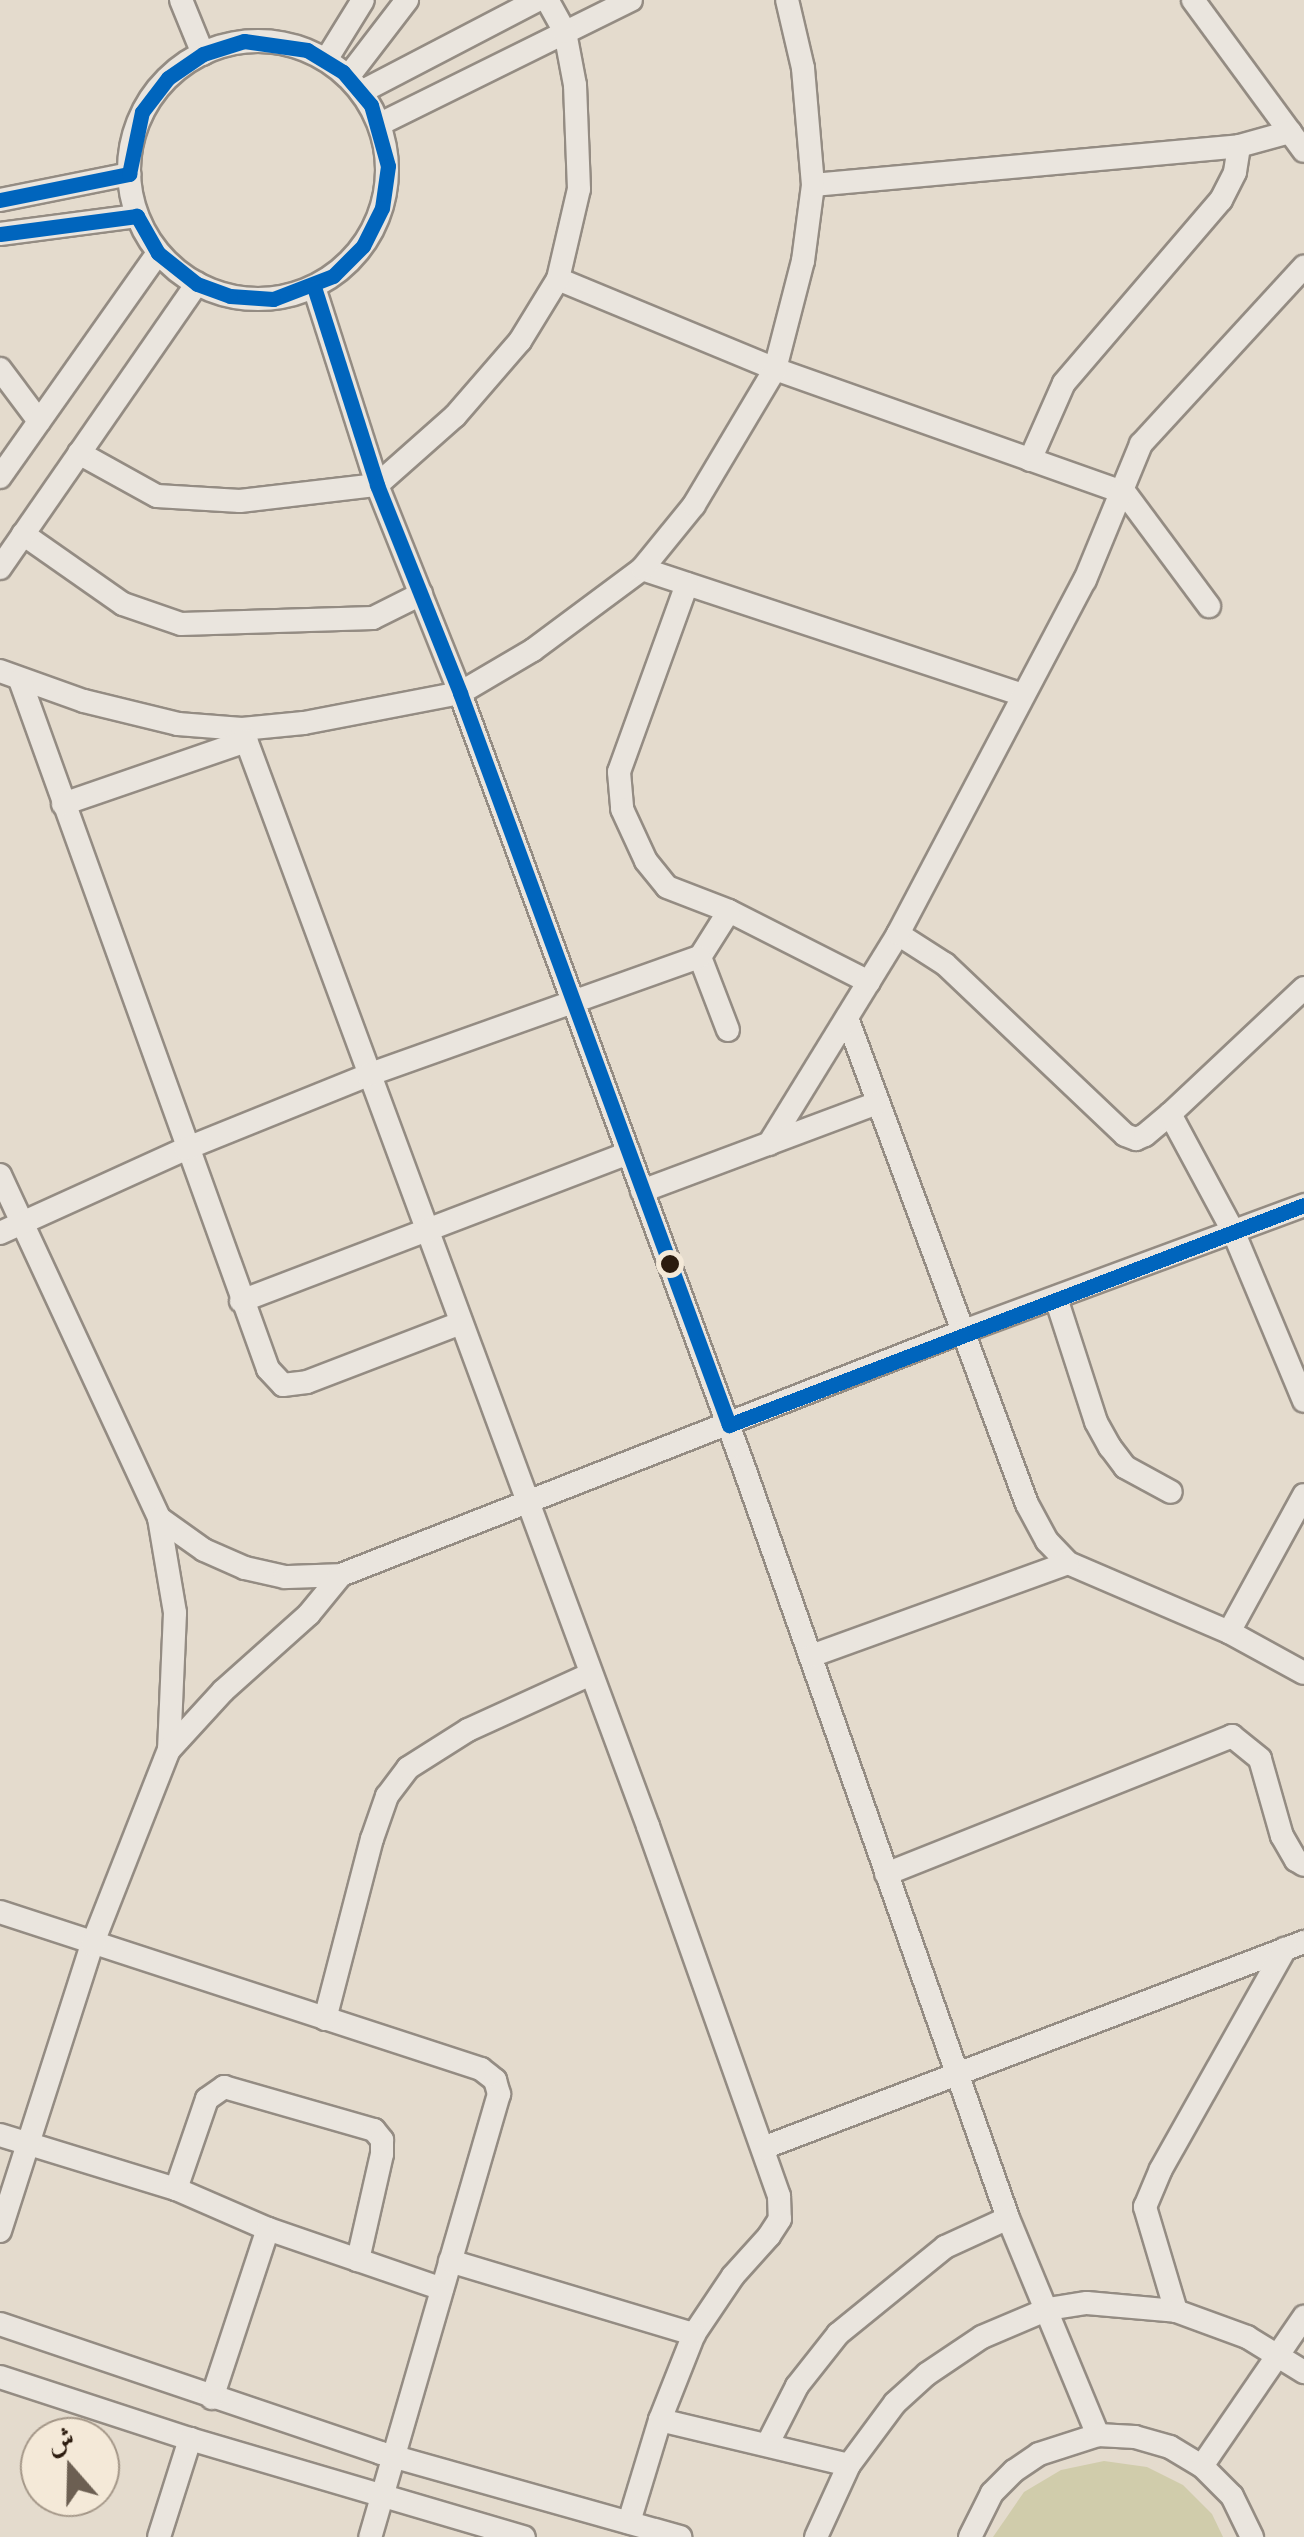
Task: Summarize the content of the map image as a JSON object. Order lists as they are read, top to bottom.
{
  "north": "top"
}
